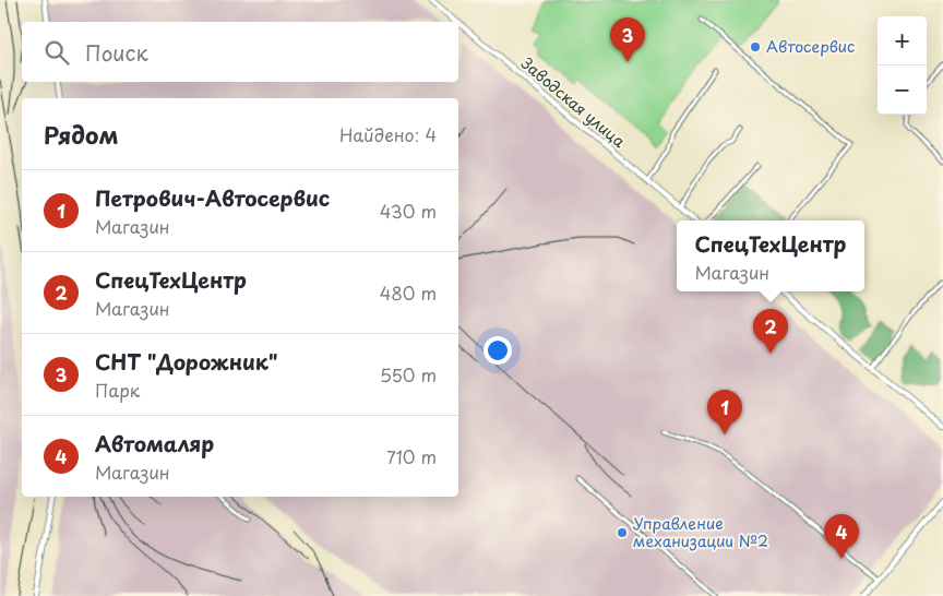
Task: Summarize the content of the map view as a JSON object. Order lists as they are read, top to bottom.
{
  "streets": {
    "main road": ["Заводская улица"]
  },
  "places": ["Автосервис", "Управление механизации №2"],
  "page": {
    "map_buttons": ["+", "−"],
    "pins": [
      "3",
      "2",
      "1",
      "4"
    ],
    "search": "Поиск",
    "heading": ["Рядом", "Найдено: 4"],
    "list": [
      {
        "mark": "1",
        "name": "Петрович-Автосервис",
        "note": "Магазин",
        "value": "430 m"
      },
      {
        "mark": "2",
        "name": "СпецТехЦентр",
        "note": "Магазин",
        "value": "480 m"
      },
      {
        "mark": "3",
        "name": "СНТ \"Дорожник\"",
        "note": "Парк",
        "value": "550 m"
      },
      {
        "mark": "4",
        "name": "Автомаляр",
        "note": "Магазин",
        "value": "710 m"
      }
    ],
    "popup": ["СпецТехЦентр", "Магазин"]
  }
}
